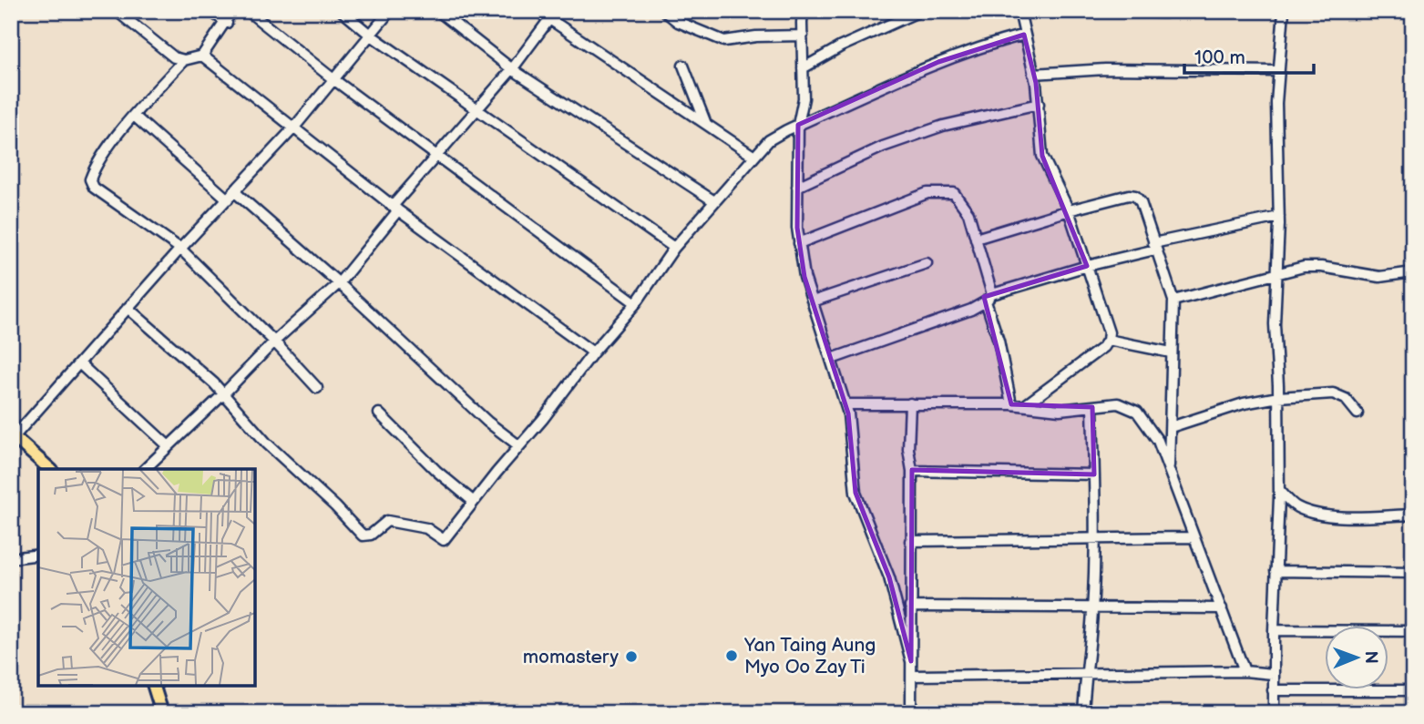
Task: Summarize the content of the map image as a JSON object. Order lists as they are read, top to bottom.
{
  "places": ["Yan Taing Aung Myo Oo Zay Ti", "momastery"],
  "scale_bar": "100 m",
  "north": "right"
}
